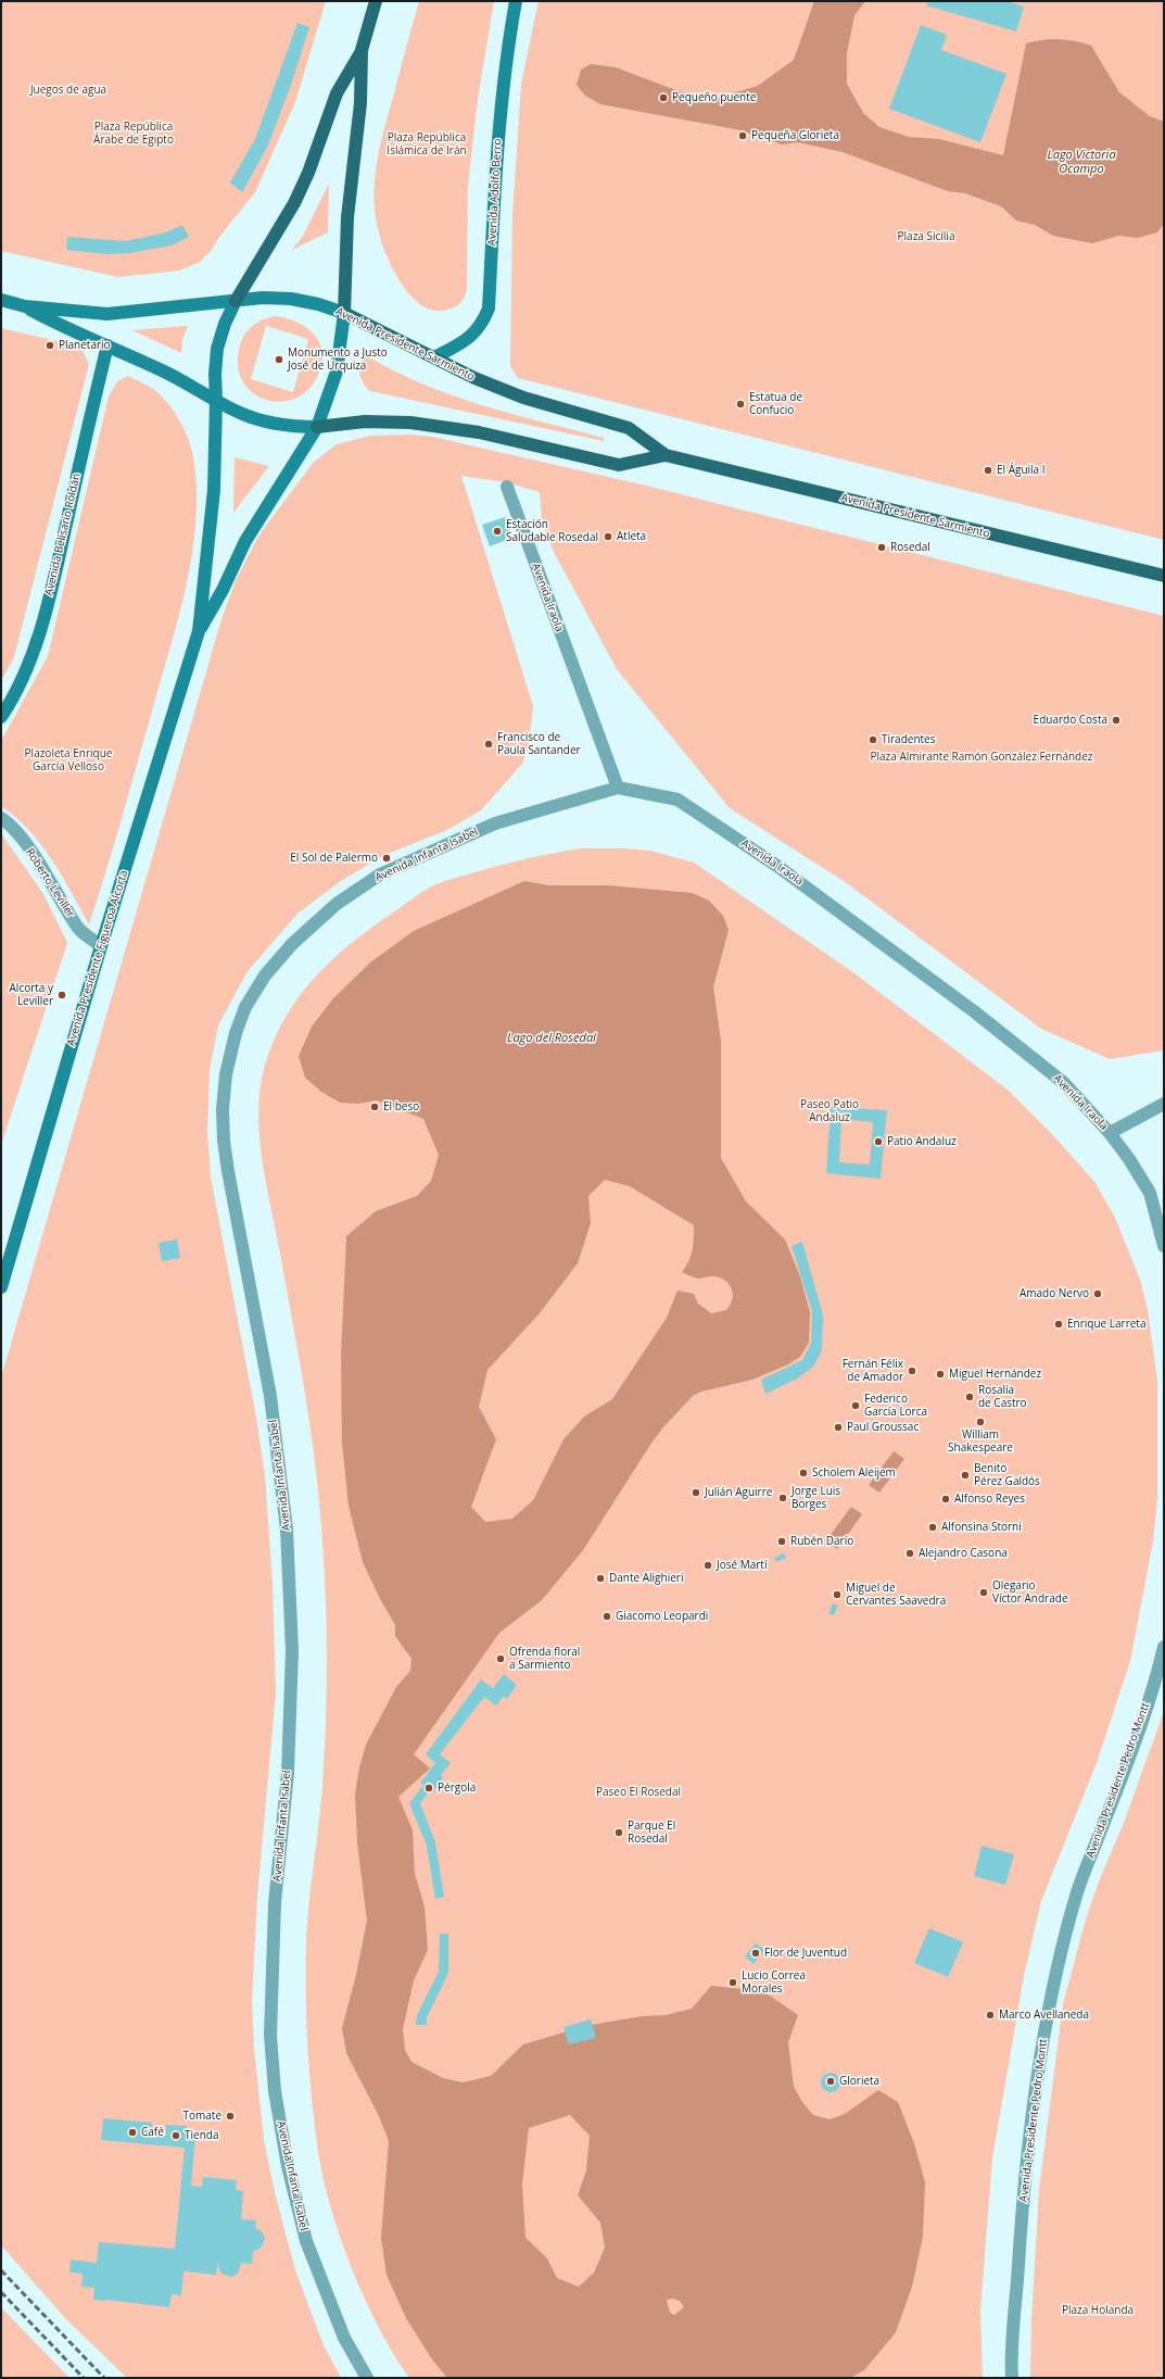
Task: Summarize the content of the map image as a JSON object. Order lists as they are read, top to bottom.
{
  "streets": {
    "main road": [
      "Avenida Adolfo Berro",
      "Avenida Presidente Sarmiento",
      "Avenida Belisario Roldán",
      "Avenida Presidente Figueroa Alcorta"
    ],
    "street": [
      "Avenida Iraola",
      "Avenida Infanta Isabel",
      "Roberto Leviller",
      "Avenida Presidente Pedro Montt"
    ]
  },
  "crossings": [
    ["Avenida Adolfo Berro", "Avenida Presidente Sarmiento"],
    ["Avenida Presidente Sarmiento", "Avenida Belisario Roldán"],
    ["Avenida Presidente Sarmiento", "Avenida Presidente Figueroa Alcorta"],
    ["Avenida Iraola", "Avenida Infanta Isabel"],
    ["Roberto Leviller", "Avenida Presidente Figueroa Alcorta"]
  ],
  "water": ["Lago Victoria Ocampo", "Lago del Rosedal"],
  "parks": [
    "Juegos de agua",
    "Plaza República Árabe de Egipto",
    "Plaza República Islámica de Irán",
    "Plaza Sicilia",
    "Plazoleta Enrique García Velloso",
    "Plaza Almirante Ramón González Fernández",
    "Paseo Patio Andaluz",
    "Paseo El Rosedal",
    "Plaza Holanda"
  ],
  "places": [
    "Pequeño puente",
    "Pequeña Glorieta",
    "Planetario",
    "Monumento a Justo José de Urquiza",
    "Estatua de Confucio",
    "El Águila I",
    "Estación Saludable Rosedal",
    "Atleta",
    "Rosedal",
    "Eduardo Costa",
    "Tiradentes",
    "Francisco de Paula Santander",
    "El Sol de Palermo",
    "Alcorta y Leviller",
    "El beso",
    "Patio Andaluz",
    "Amado Nervo",
    "Enrique Larreta",
    "Fernán Félix de Amador",
    "Miguel Hernández",
    "Rosalía de Castro",
    "Federico García Lorca",
    "William Shakespeare",
    "Paul Groussac",
    "Scholem Aleijem",
    "Benito Pérez Galdós",
    "Julián Aguirre",
    "Jorge Luis Borges",
    "Alfonso Reyes",
    "Alfonsina Storni",
    "Rubén Darío",
    "Alejandro Casona",
    "José Martí",
    "Dante Alighieri",
    "Olegario Víctor Andrade",
    "Miguel de Cervantes Saavedra",
    "Giacomo Leopardi",
    "Ofrenda floral a Sarmiento",
    "Pérgola",
    "Parque El Rosedal",
    "Flor de Juventud",
    "Lucio Correa Morales",
    "Marco Avellaneda",
    "Glorieta",
    "Tomate",
    "Café",
    "Tienda"
  ]
}
